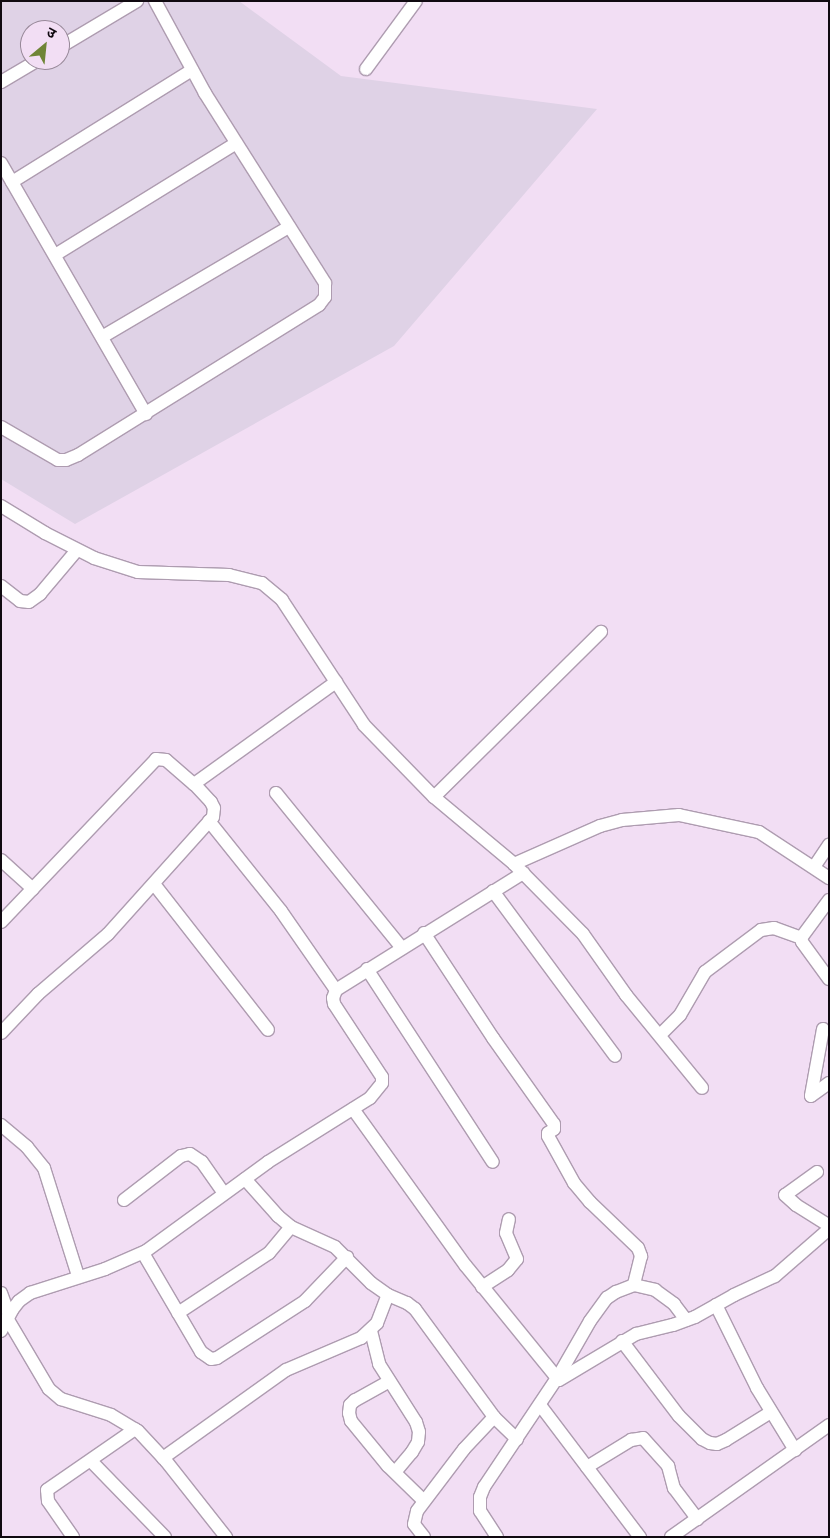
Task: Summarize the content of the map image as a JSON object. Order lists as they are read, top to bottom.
{
  "north": "top right"
}
